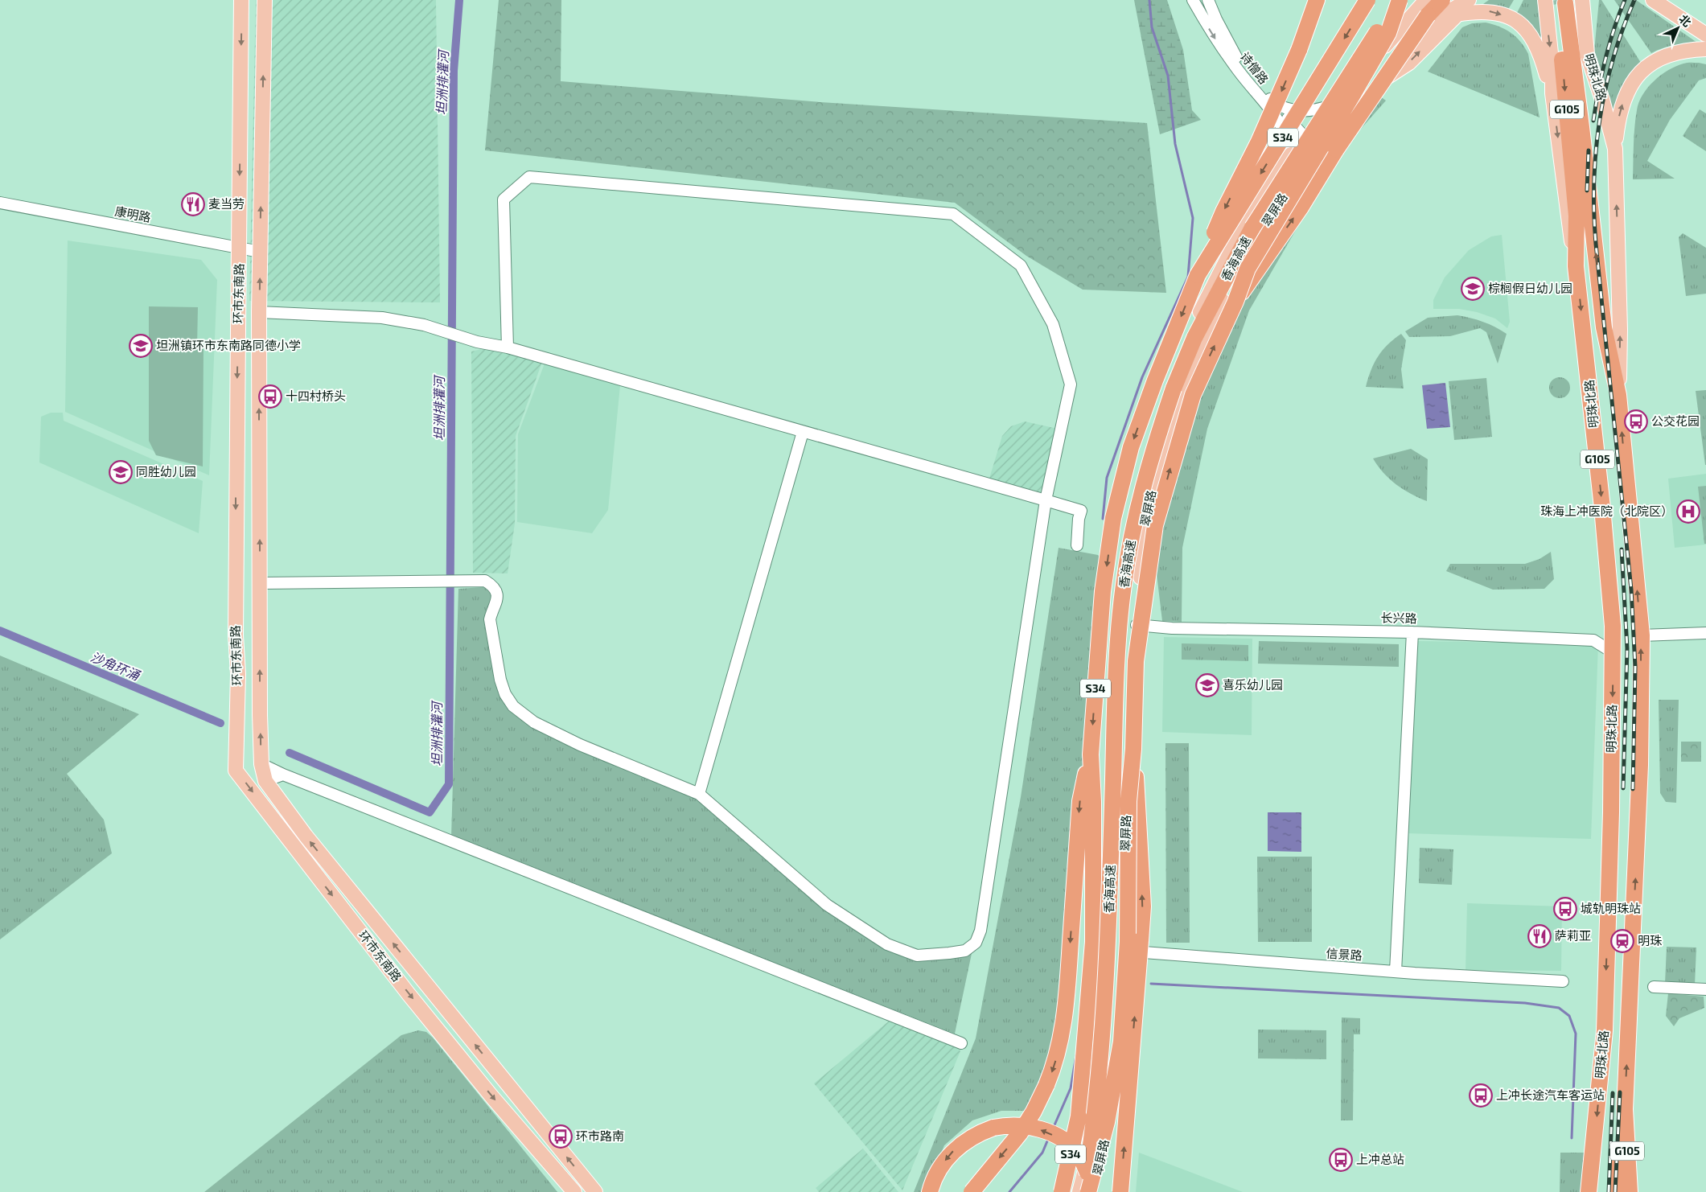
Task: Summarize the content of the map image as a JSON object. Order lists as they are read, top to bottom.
{
  "streets": {
    "highway": [
      "明珠北路",
      "G105",
      "S34",
      "香海高速"
    ],
    "main road": ["翠屏路", "环市东南路"],
    "street": [
      "诗僧路",
      "康明路",
      "长兴路",
      "信景路"
    ]
  },
  "crossings": [
    ["诗僧路", "翠屏路"],
    ["明珠北路", "G105"],
    ["明珠北路", "长兴路"],
    ["翠屏路", "长兴路"],
    ["翠屏路", "信景路"],
    ["康明路", "环市东南路"]
  ],
  "water": ["坦洲排灌河", "沙角环涌"],
  "places": {
    "restaurant": ["麦当劳", "萨莉亚"],
    "school or university": [
      "棕榈假日幼儿园",
      "坦洲镇环市东南路同德小学",
      "同胜幼儿园",
      "喜乐幼儿园"
    ],
    "bus stop": [
      "十四村桥头",
      "公交花园",
      "城轨明珠站",
      "上冲长途汽车客运站",
      "环市路南",
      "上冲总站"
    ],
    "hospital": ["珠海上冲医院（北院区）"],
    "station": ["明珠"]
  },
  "north": "top right"
}
